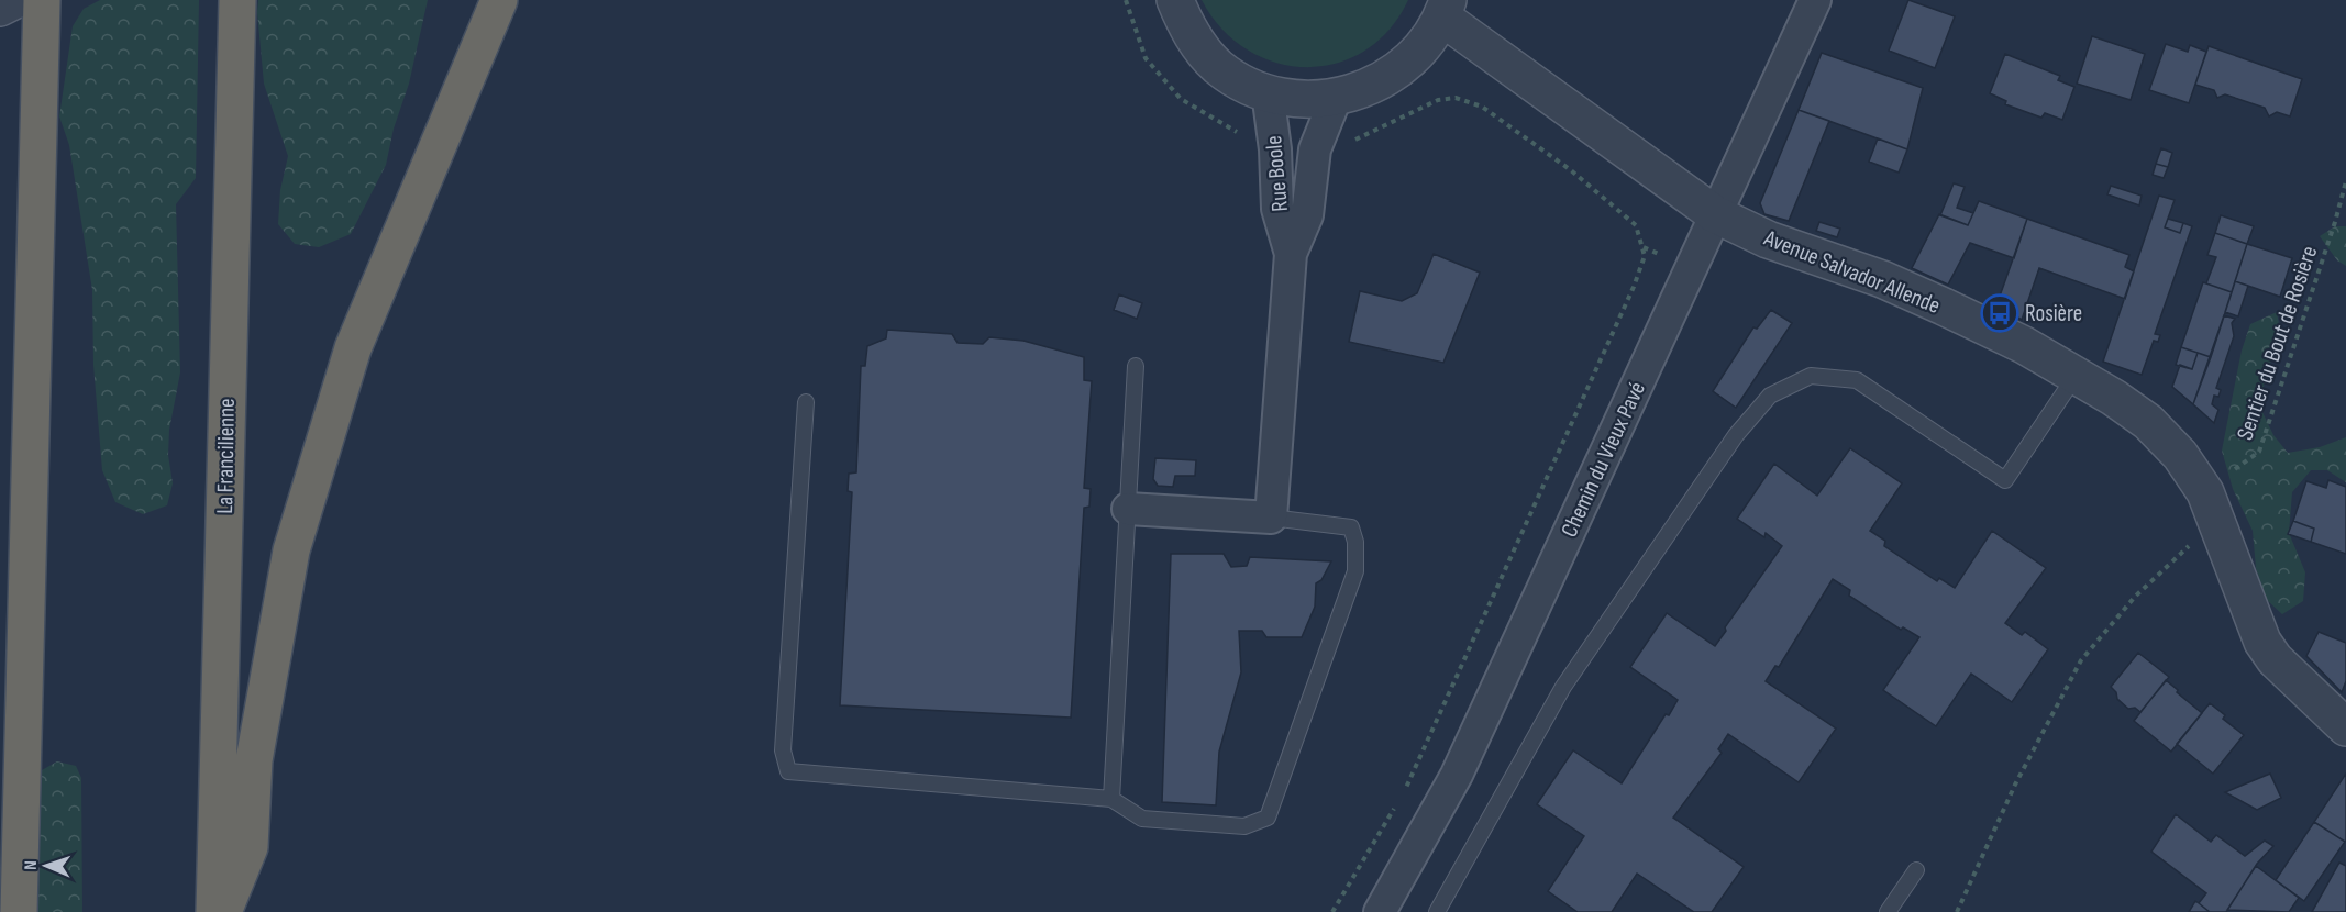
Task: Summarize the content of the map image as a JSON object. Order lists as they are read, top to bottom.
{
  "streets": {
    "highway": ["La Francilienne"],
    "street": ["Rue Boole", "Avenue Salvador Allende", "Chemin du Vieux Pavé"],
    "path": ["Sentier du Bout de Rosière"]
  },
  "crossings": [
    ["Avenue Salvador Allende", "Sentier du Bout de Rosière"],
    ["Avenue Salvador Allende", "Chemin du Vieux Pavé"]
  ],
  "places": {
    "bus stop": ["Rosière"]
  },
  "north": "left"
}
